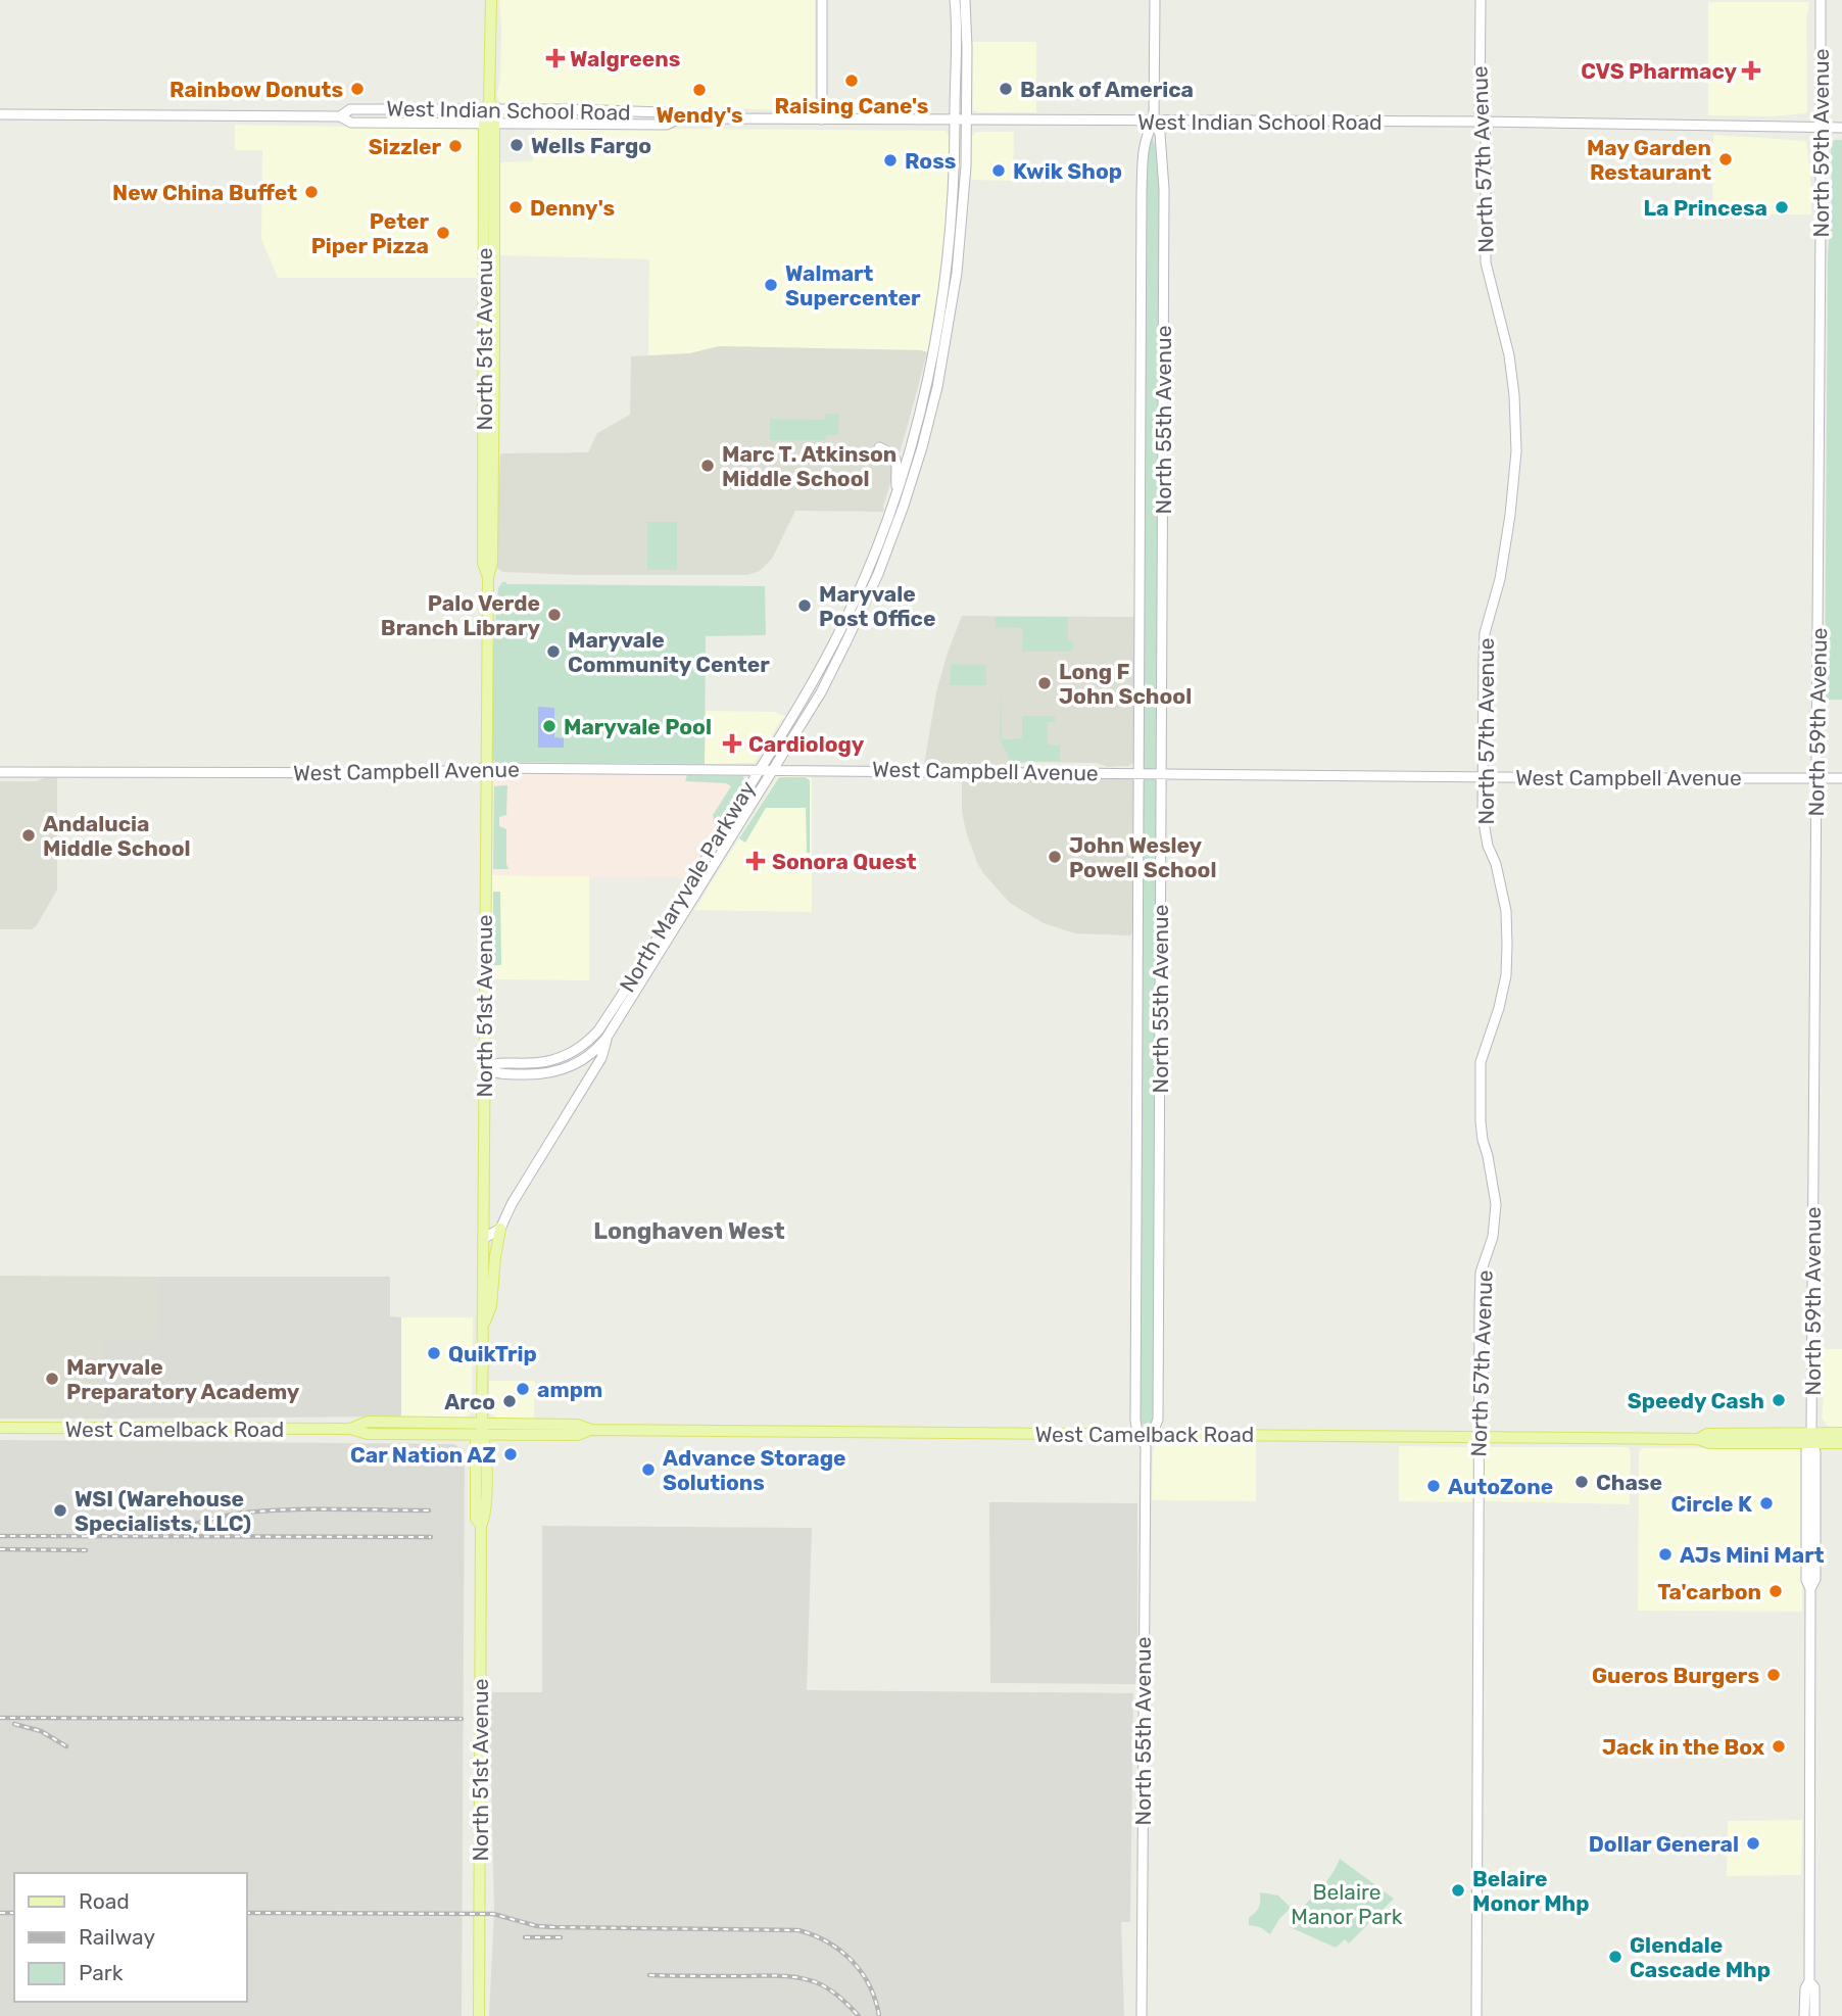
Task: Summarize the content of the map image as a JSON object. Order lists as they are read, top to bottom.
{
  "streets": {
    "main road": ["North 51st Avenue", "West Camelback Road"],
    "street": [
      "West Indian School Road",
      "North 59th Avenue",
      "North 57th Avenue",
      "North 55th Avenue",
      "West Campbell Avenue",
      "North Maryvale Parkway"
    ]
  },
  "crossings": [
    ["West Indian School Road", "North 59th Avenue"],
    ["West Indian School Road", "North 57th Avenue"],
    ["West Indian School Road", "North 51st Avenue"],
    ["West Indian School Road", "North 55th Avenue"],
    ["West Indian School Road", "North Maryvale Parkway"],
    ["North 59th Avenue", "West Campbell Avenue"],
    ["North 59th Avenue", "West Camelback Road"],
    ["North 57th Avenue", "West Campbell Avenue"],
    ["North 57th Avenue", "West Camelback Road"],
    ["North 51st Avenue", "West Campbell Avenue"],
    ["North 51st Avenue", "North Maryvale Parkway"],
    ["North 51st Avenue", "West Camelback Road"],
    ["North 55th Avenue", "West Campbell Avenue"],
    ["North 55th Avenue", "West Camelback Road"],
    ["West Campbell Avenue", "North Maryvale Parkway"]
  ],
  "districts": ["Longhaven West"],
  "parks": ["Belaire Manor Park"],
  "places": {
    "health": [
      "Walgreens",
      "CVS Pharmacy",
      "Cardiology",
      "Sonora Quest"
    ],
    "other": [
      "Raising Cane's",
      "Rainbow Donuts",
      "Bank of America",
      "Wendy's",
      "Wells Fargo",
      "Sizzler",
      "May Garden Restaurant",
      "Ross",
      "Kwik Shop",
      "New China Buffet",
      "Denny's",
      "La Princesa",
      "Peter Piper Pizza",
      "Walmart Supercenter",
      "Marc T. Atkinson Middle School",
      "Maryvale Post Office",
      "Palo Verde Branch Library",
      "Maryvale Community Center",
      "Long F John School",
      "Maryvale Pool",
      "Andalucia Middle School",
      "John Wesley Powell School",
      "QuikTrip",
      "Maryvale Preparatory Academy",
      "ampm",
      "Speedy Cash",
      "Arco",
      "Car Nation AZ",
      "Advance Storage Solutions",
      "Chase",
      "AutoZone",
      "Circle K",
      "WSI (Warehouse Specialists, LLC)",
      "AJs Mini Mart",
      "Ta'carbon",
      "Gueros Burgers",
      "Jack in the Box",
      "Dollar General",
      "Belaire Monor Mhp",
      "Glendale Cascade Mhp"
    ]
  },
  "legend": ["Road", "Railway", "Park"]
}
